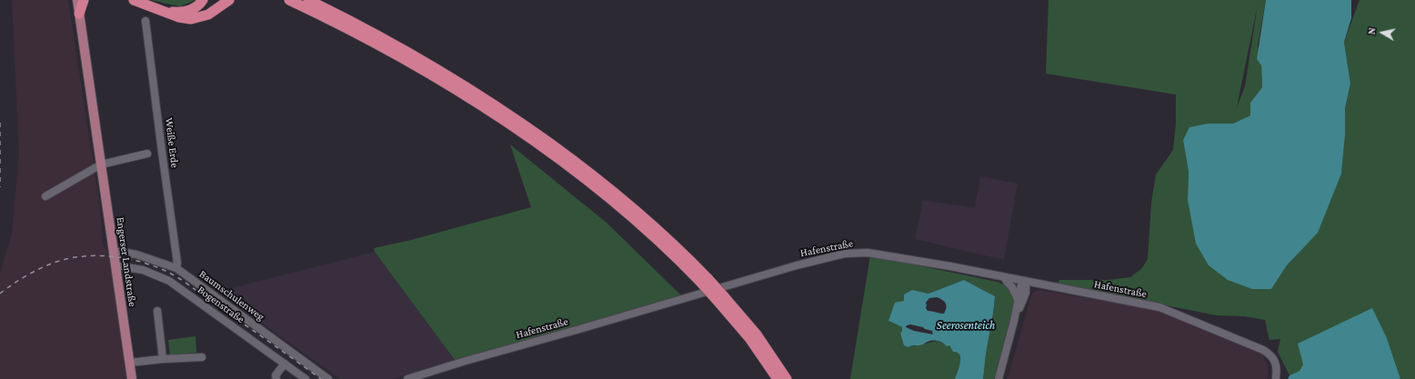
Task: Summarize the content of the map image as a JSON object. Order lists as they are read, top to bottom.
{
  "streets": {
    "main road": ["Engerser Landstraße"],
    "street": [
      "Weiße Erde",
      "Hafenstraße",
      "Baumschulenweg",
      "Bogenstraße"
    ]
  },
  "crossings": [
    ["Weiße Erde", "Baumschulenweg"],
    ["Engerser Landstraße", "Baumschulenweg"],
    ["Engerser Landstraße", "Bogenstraße"]
  ],
  "water": ["Seerosenteich"],
  "north": "left"
}
